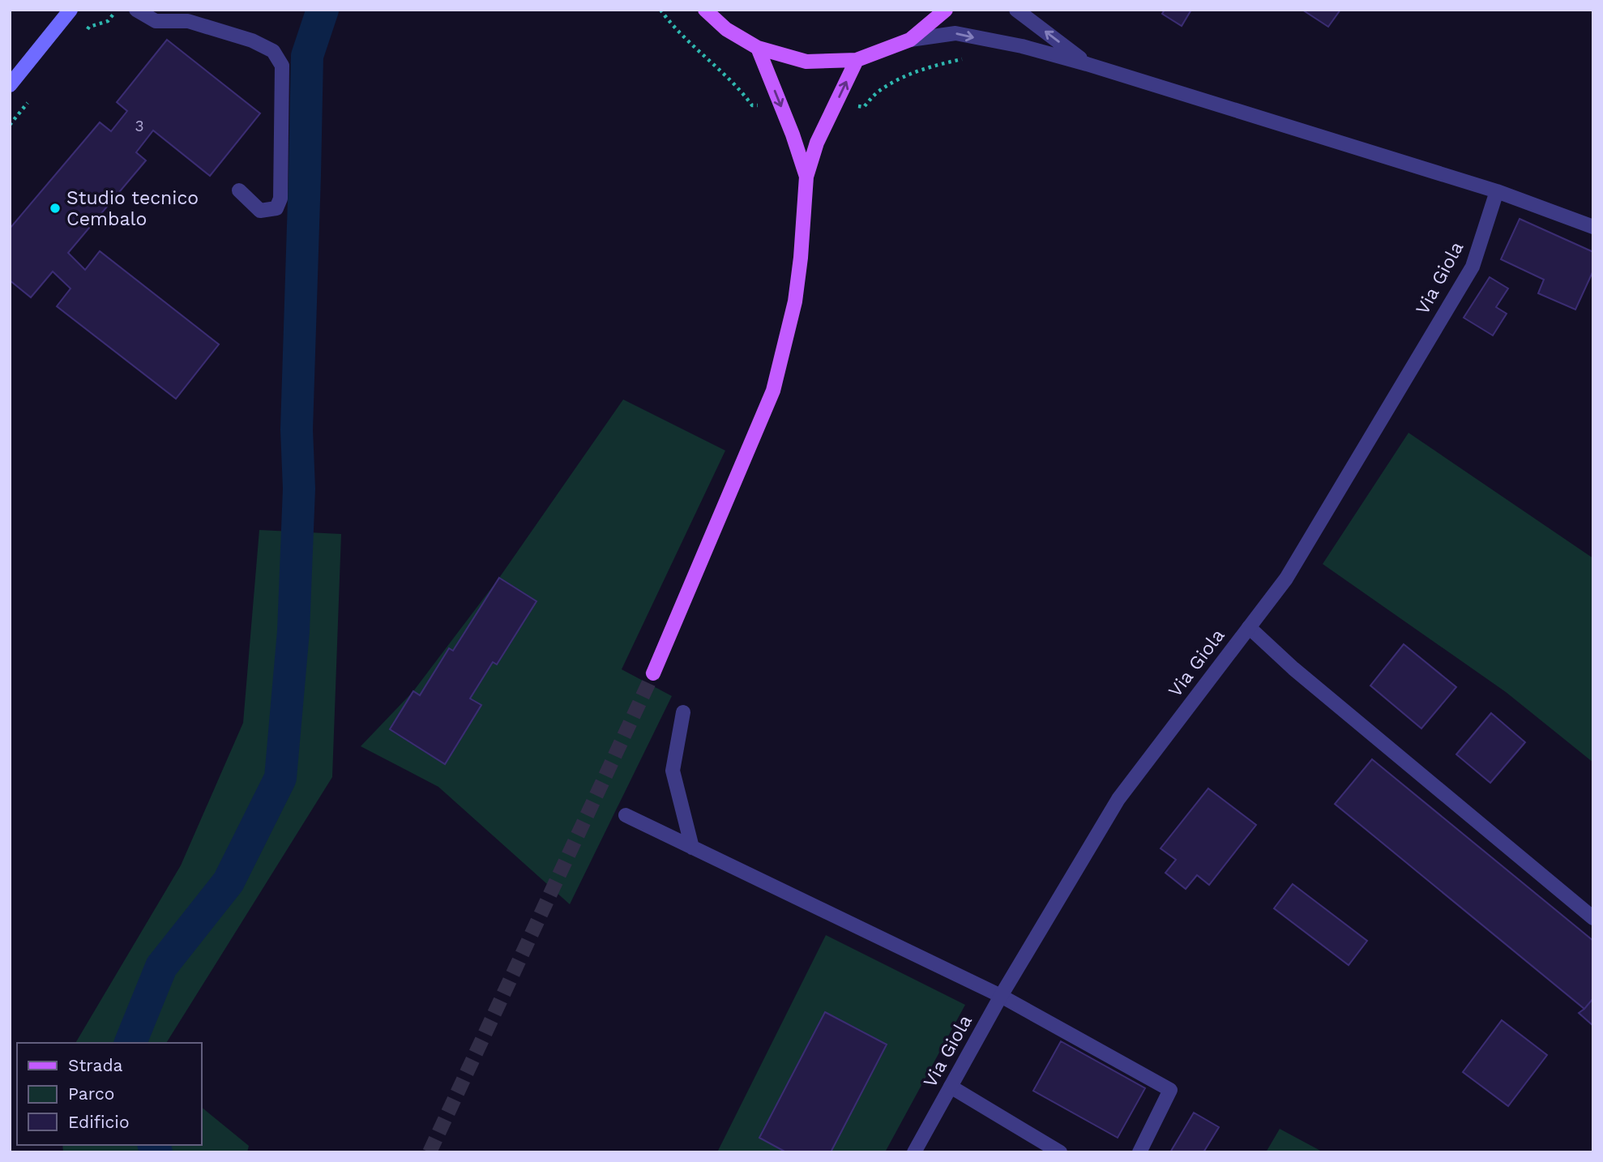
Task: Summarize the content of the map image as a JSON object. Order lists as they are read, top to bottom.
{
  "streets": {
    "street": ["Via Giola"]
  },
  "places": ["Studio tecnico Cembalo"],
  "house_numbers": ["3"],
  "legend": ["Strada", "Parco", "Edificio"]
}
